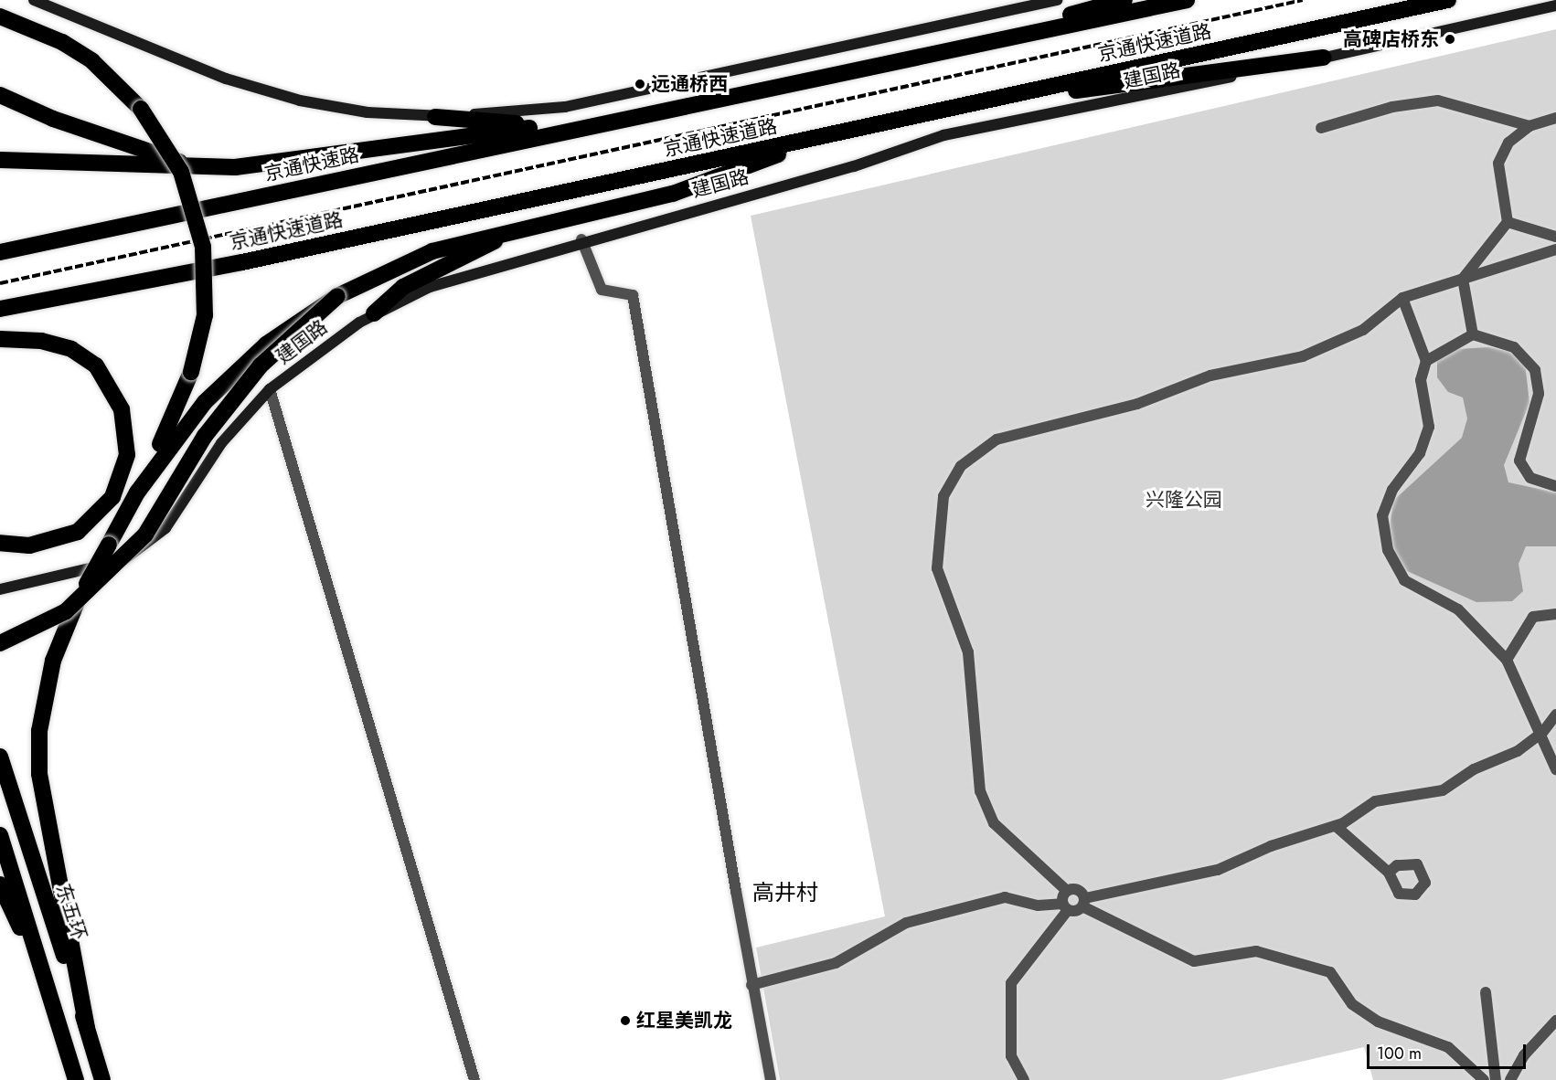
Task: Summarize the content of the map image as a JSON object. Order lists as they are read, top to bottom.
{
  "streets": {
    "highway": ["京通快速道路", "京通快速路", "东五环"],
    "main road": ["建国路"]
  },
  "crossings": [
    ["京通快速道路", "京通快速路"]
  ],
  "districts": ["高井村"],
  "parks": ["兴隆公园"],
  "places": ["高碑店桥东", "远通桥西", "红星美凯龙"],
  "scale_bar": "100 m"
}
